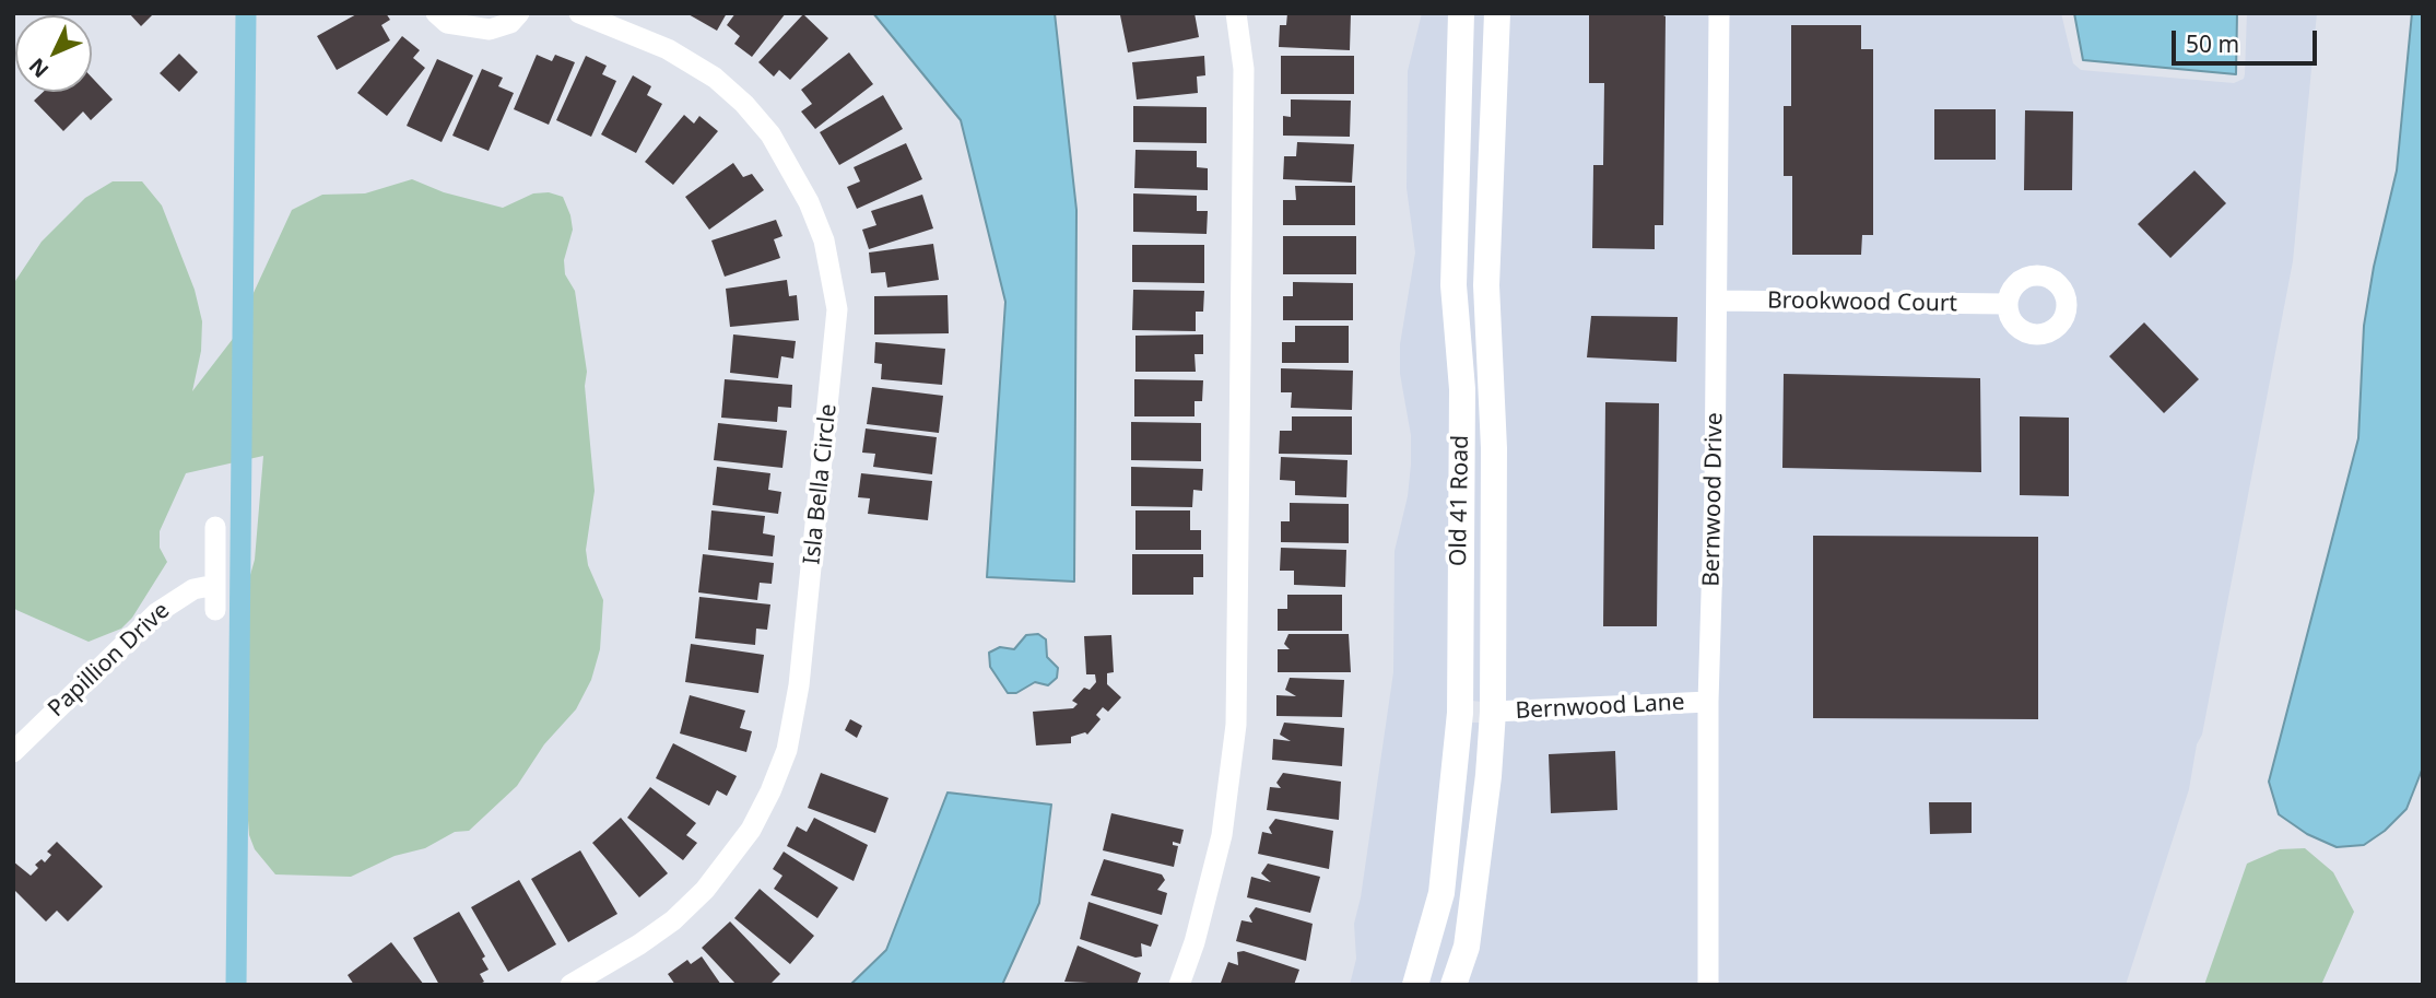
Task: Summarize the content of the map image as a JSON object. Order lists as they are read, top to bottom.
{
  "streets": {
    "street": [
      "Brookwood Court",
      "Isla Bella Circle",
      "Bernwood Drive",
      "Old 41 Road",
      "Papillion Drive",
      "Bernwood Lane"
    ]
  },
  "crossings": [
    ["Brookwood Court", "Bernwood Drive"],
    ["Bernwood Drive", "Bernwood Lane"],
    ["Old 41 Road", "Bernwood Lane"]
  ],
  "scale_bar": "50 m",
  "north": "bottom left"
}
